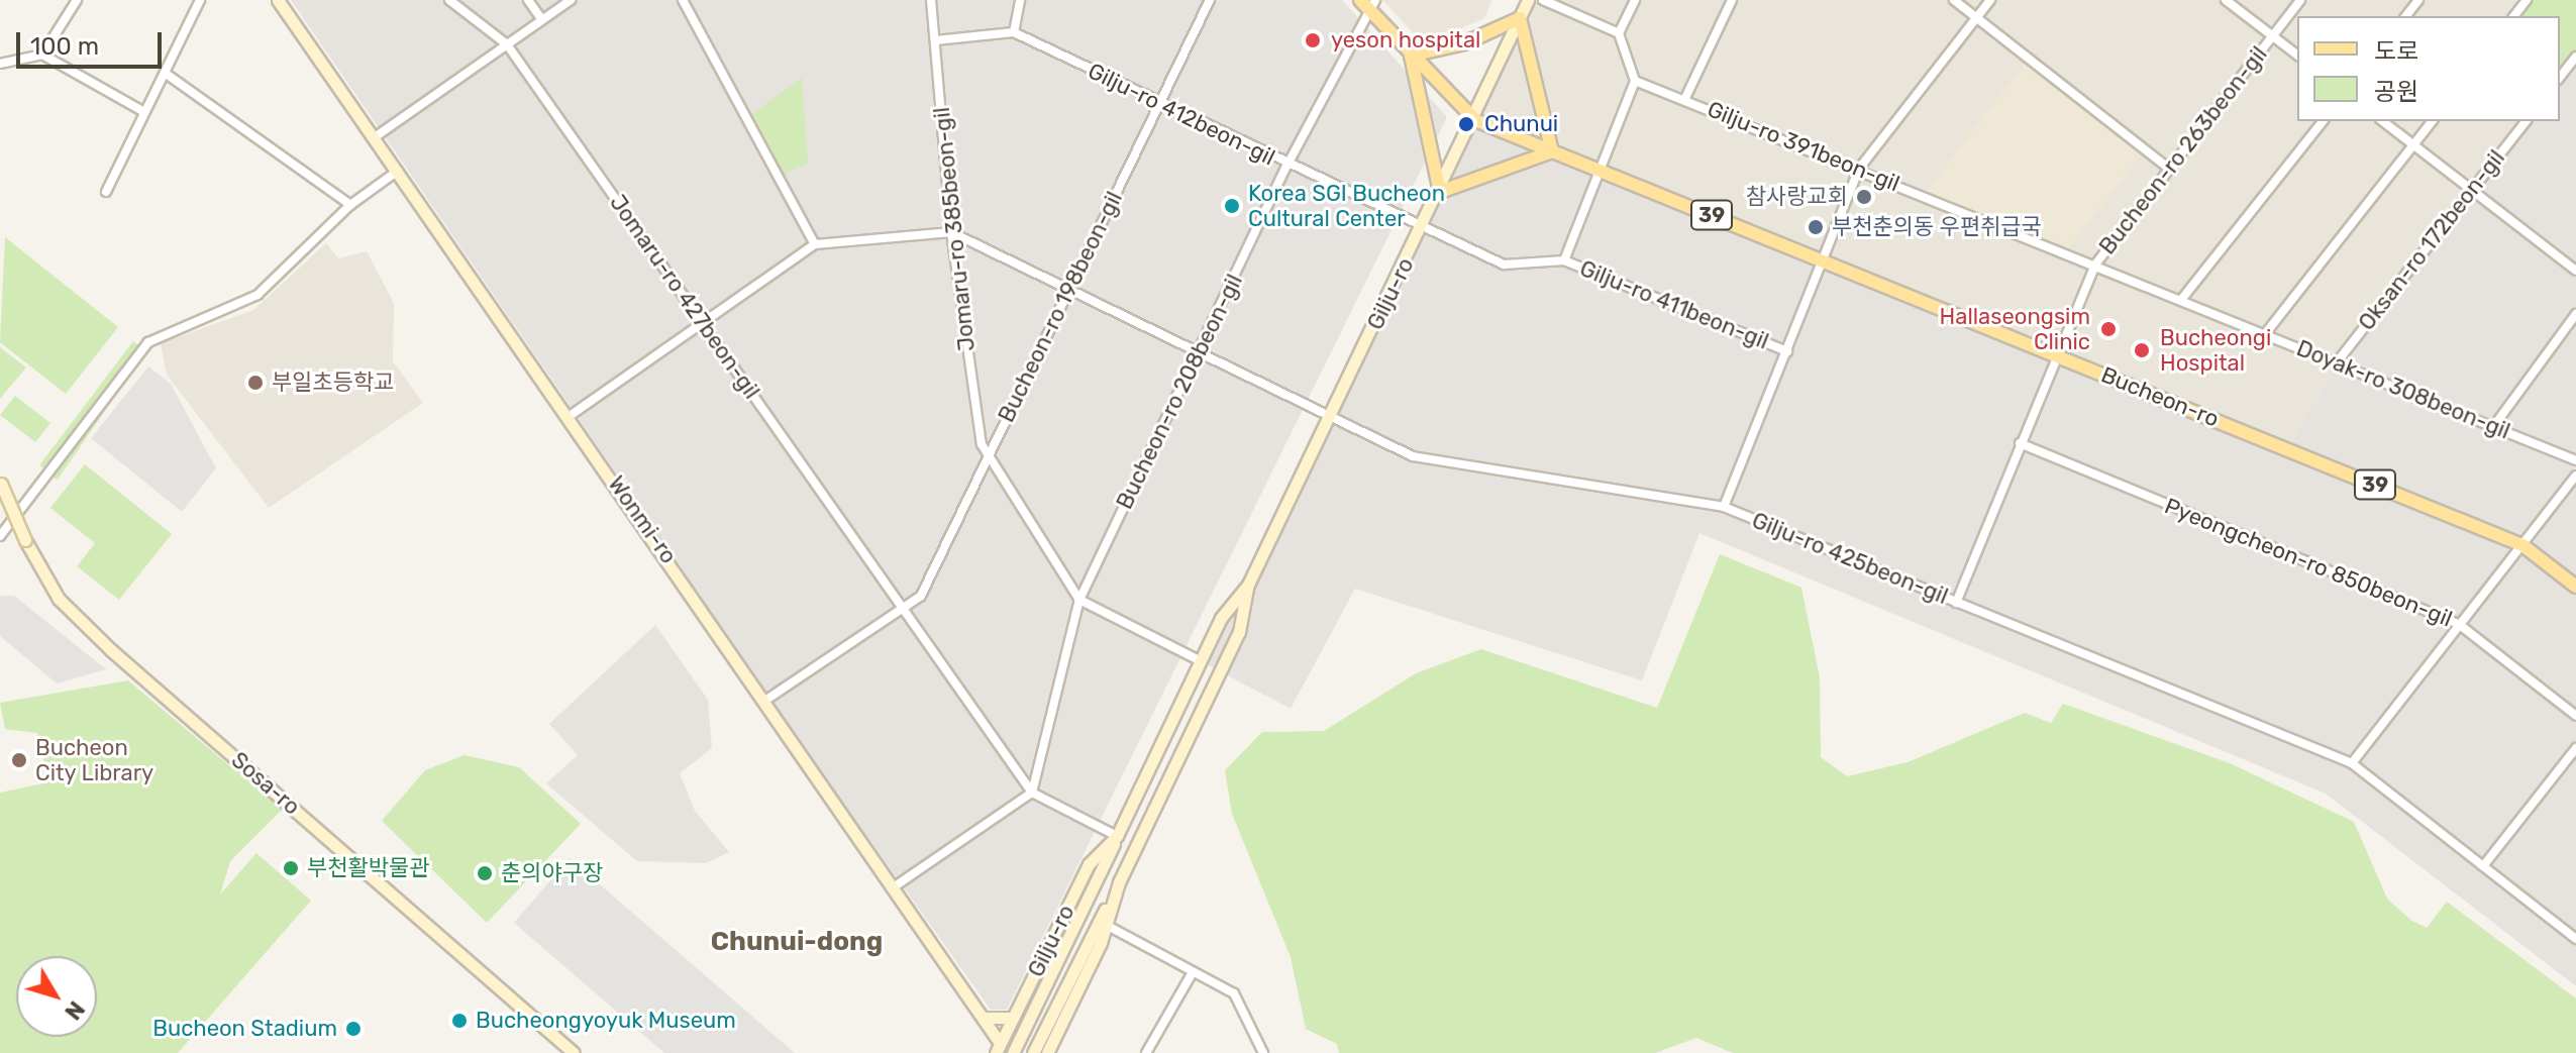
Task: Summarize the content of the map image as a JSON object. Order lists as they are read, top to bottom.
{
  "streets": {
    "main road": ["39", "Bucheon-ro"],
    "street": [
      "Gilju-ro 412beon-gil",
      "Gilju-ro 391beon-gil",
      "Bucheon-ro 263beon-gil",
      "Jomaru-ro 385beon-gil",
      "Oksan-ro 172beon-gil",
      "Gilju-ro",
      "Jomaru-ro 427beon-gil",
      "Gilju-ro 411beon-gil",
      "Bucheon-ro 198beon-gil",
      "Doyak-ro 308beon-gil",
      "Bucheon-ro 208beon-gil",
      "Wonmi-ro",
      "Gilju-ro 425beon-gil",
      "Pyeongcheon-ro 850beon-gil",
      "Sosa-ro"
    ]
  },
  "crossings": [
    ["Gilju-ro 412beon-gil", "Gilju-ro"],
    ["Gilju-ro 412beon-gil", "Gilju-ro 411beon-gil"],
    ["Gilju-ro 412beon-gil", "Bucheon-ro 198beon-gil"],
    ["Gilju-ro 412beon-gil", "Bucheon-ro 208beon-gil"],
    ["Gilju-ro 391beon-gil", "Bucheon-ro 263beon-gil"],
    ["Gilju-ro 391beon-gil", "Doyak-ro 308beon-gil"],
    ["Bucheon-ro 263beon-gil", "Doyak-ro 308beon-gil"],
    ["Bucheon-ro 263beon-gil", "Bucheon-ro"],
    ["Bucheon-ro 263beon-gil", "Gilju-ro 425beon-gil"],
    ["Bucheon-ro 263beon-gil", "Pyeongcheon-ro 850beon-gil"],
    ["Jomaru-ro 385beon-gil", "Bucheon-ro 198beon-gil"],
    ["Jomaru-ro 385beon-gil", "Gilju-ro 425beon-gil"],
    ["Oksan-ro 172beon-gil", "Doyak-ro 308beon-gil"],
    ["Gilju-ro", "Gilju-ro 411beon-gil"],
    ["Gilju-ro", "Bucheon-ro"],
    ["Gilju-ro", "Wonmi-ro"],
    ["Gilju-ro", "Gilju-ro 425beon-gil"],
    ["Jomaru-ro 427beon-gil", "Bucheon-ro 198beon-gil"],
    ["Jomaru-ro 427beon-gil", "Bucheon-ro 208beon-gil"],
    ["Bucheon-ro 198beon-gil", "Wonmi-ro"],
    ["Bucheon-ro 198beon-gil", "Gilju-ro 425beon-gil"],
    ["Bucheon-ro 208beon-gil", "Bucheon-ro"],
    ["Bucheon-ro 208beon-gil", "Gilju-ro 425beon-gil"]
  ],
  "districts": ["Chunui-dong"],
  "places": [
    "yeson hospital",
    "Chunui",
    "참사랑교회",
    "Korea SGI Bucheon Cultural Center",
    "부천춘의동 우편취급국",
    "Hallaseongsim Clinic",
    "Bucheongi Hospital",
    "부일초등학교",
    "Bucheon City Library",
    "부천활박물관",
    "춘의야구장",
    "Bucheongyoyuk Museum",
    "Bucheon Stadium"
  ],
  "legend": ["도로", "공원"],
  "scale_bar": "100 m",
  "north": "bottom right"
}
